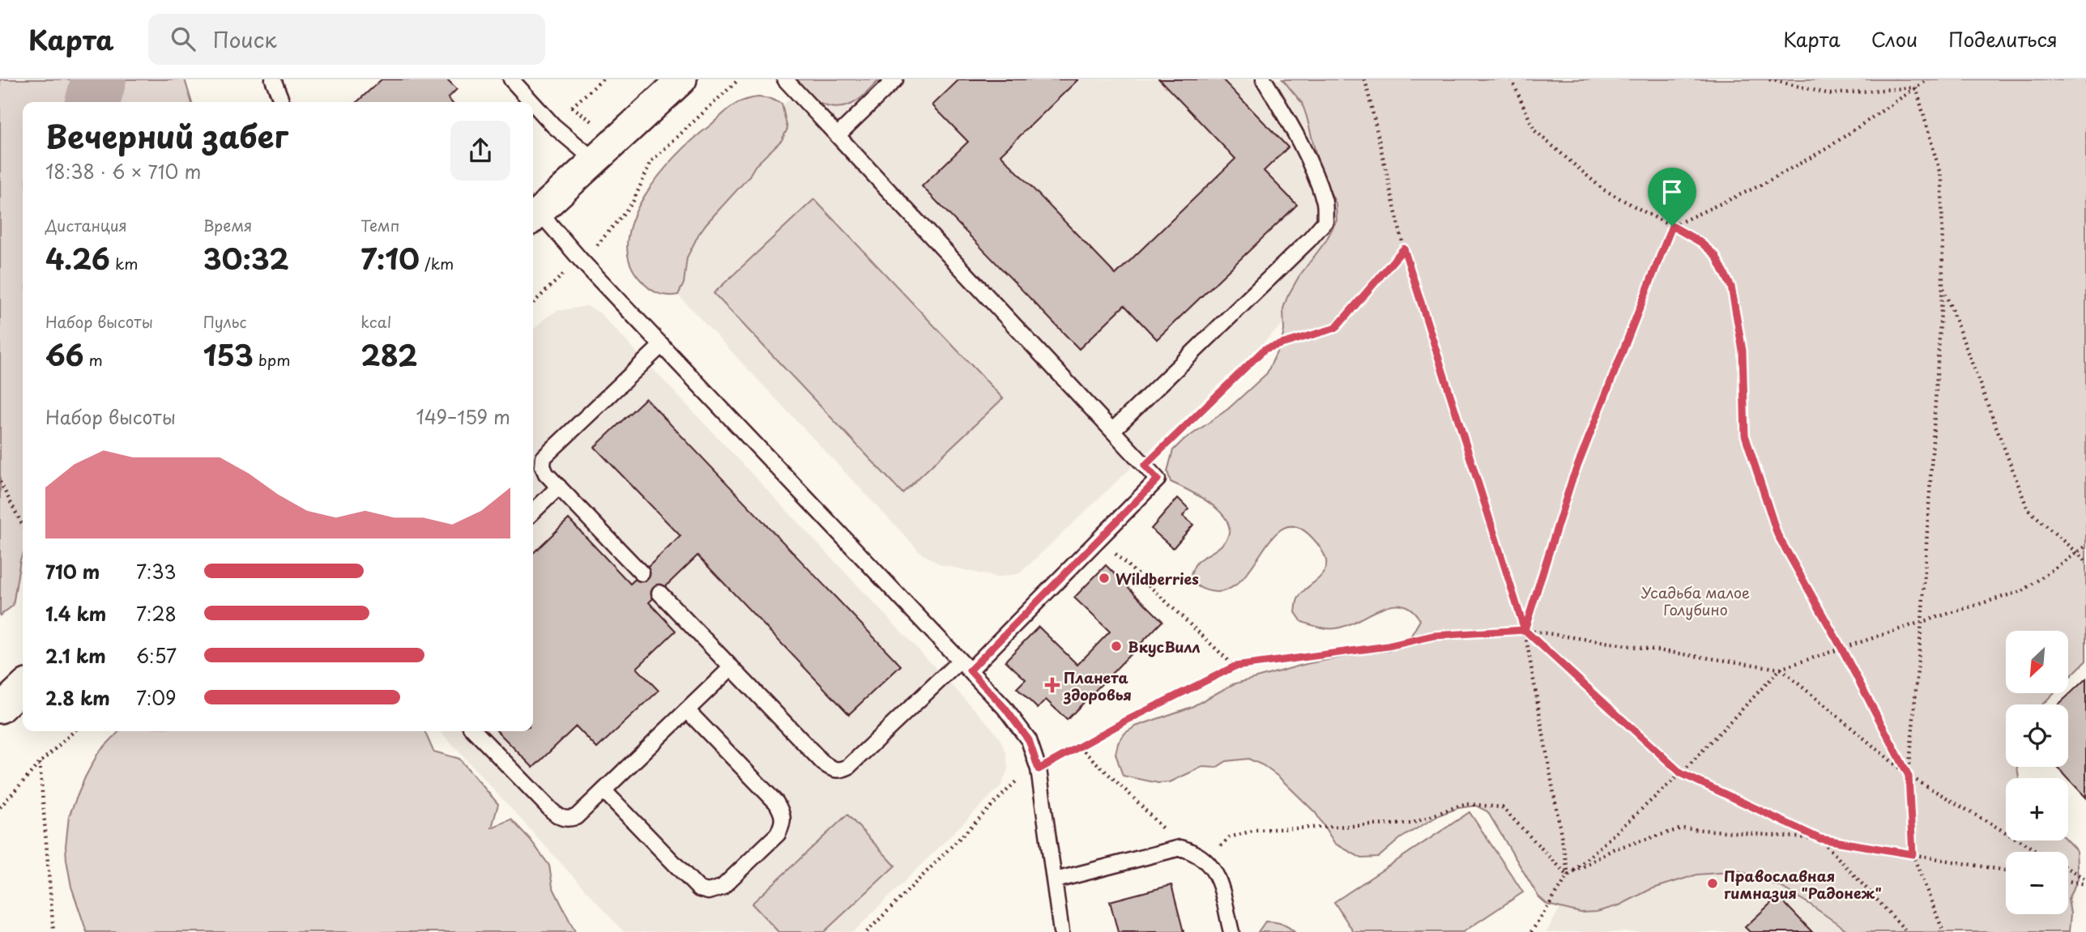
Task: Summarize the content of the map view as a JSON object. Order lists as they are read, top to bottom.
{
  "parks": ["Усадьба малое Голубино"],
  "places": {
    "other": ["Wildberries", "ВкусВилл", "Православная гимназия \"Радонеж\""],
    "health": ["Планета здоровья"]
  },
  "north": "bottom left",
  "page": {
    "header": "Карта",
    "search": "Поиск",
    "nav": ["Карта", "Слои", "Поделиться"],
    "heading": ["Вечерний забег", "18:38 · 6 × 710 m"],
    "stats": [
      ["Дистанция", "4.26 km"],
      ["Время", "30:32"],
      ["Темп", "7:10 /km"],
      ["Набор высоты", "66 m"],
      ["Пульс", "153 bpm"],
      ["kcal", "282"]
    ],
    "chart": ["Набор высоты", "149–159 m"],
    "list": [
      {
        "name": "710 m",
        "note": "7:33"
      },
      {
        "name": "1.4 km",
        "note": "7:28"
      },
      {
        "name": "2.1 km",
        "note": "6:57"
      },
      {
        "name": "2.8 km",
        "note": "7:09"
      }
    ],
    "map_buttons": ["+", "−"]
  }
}
